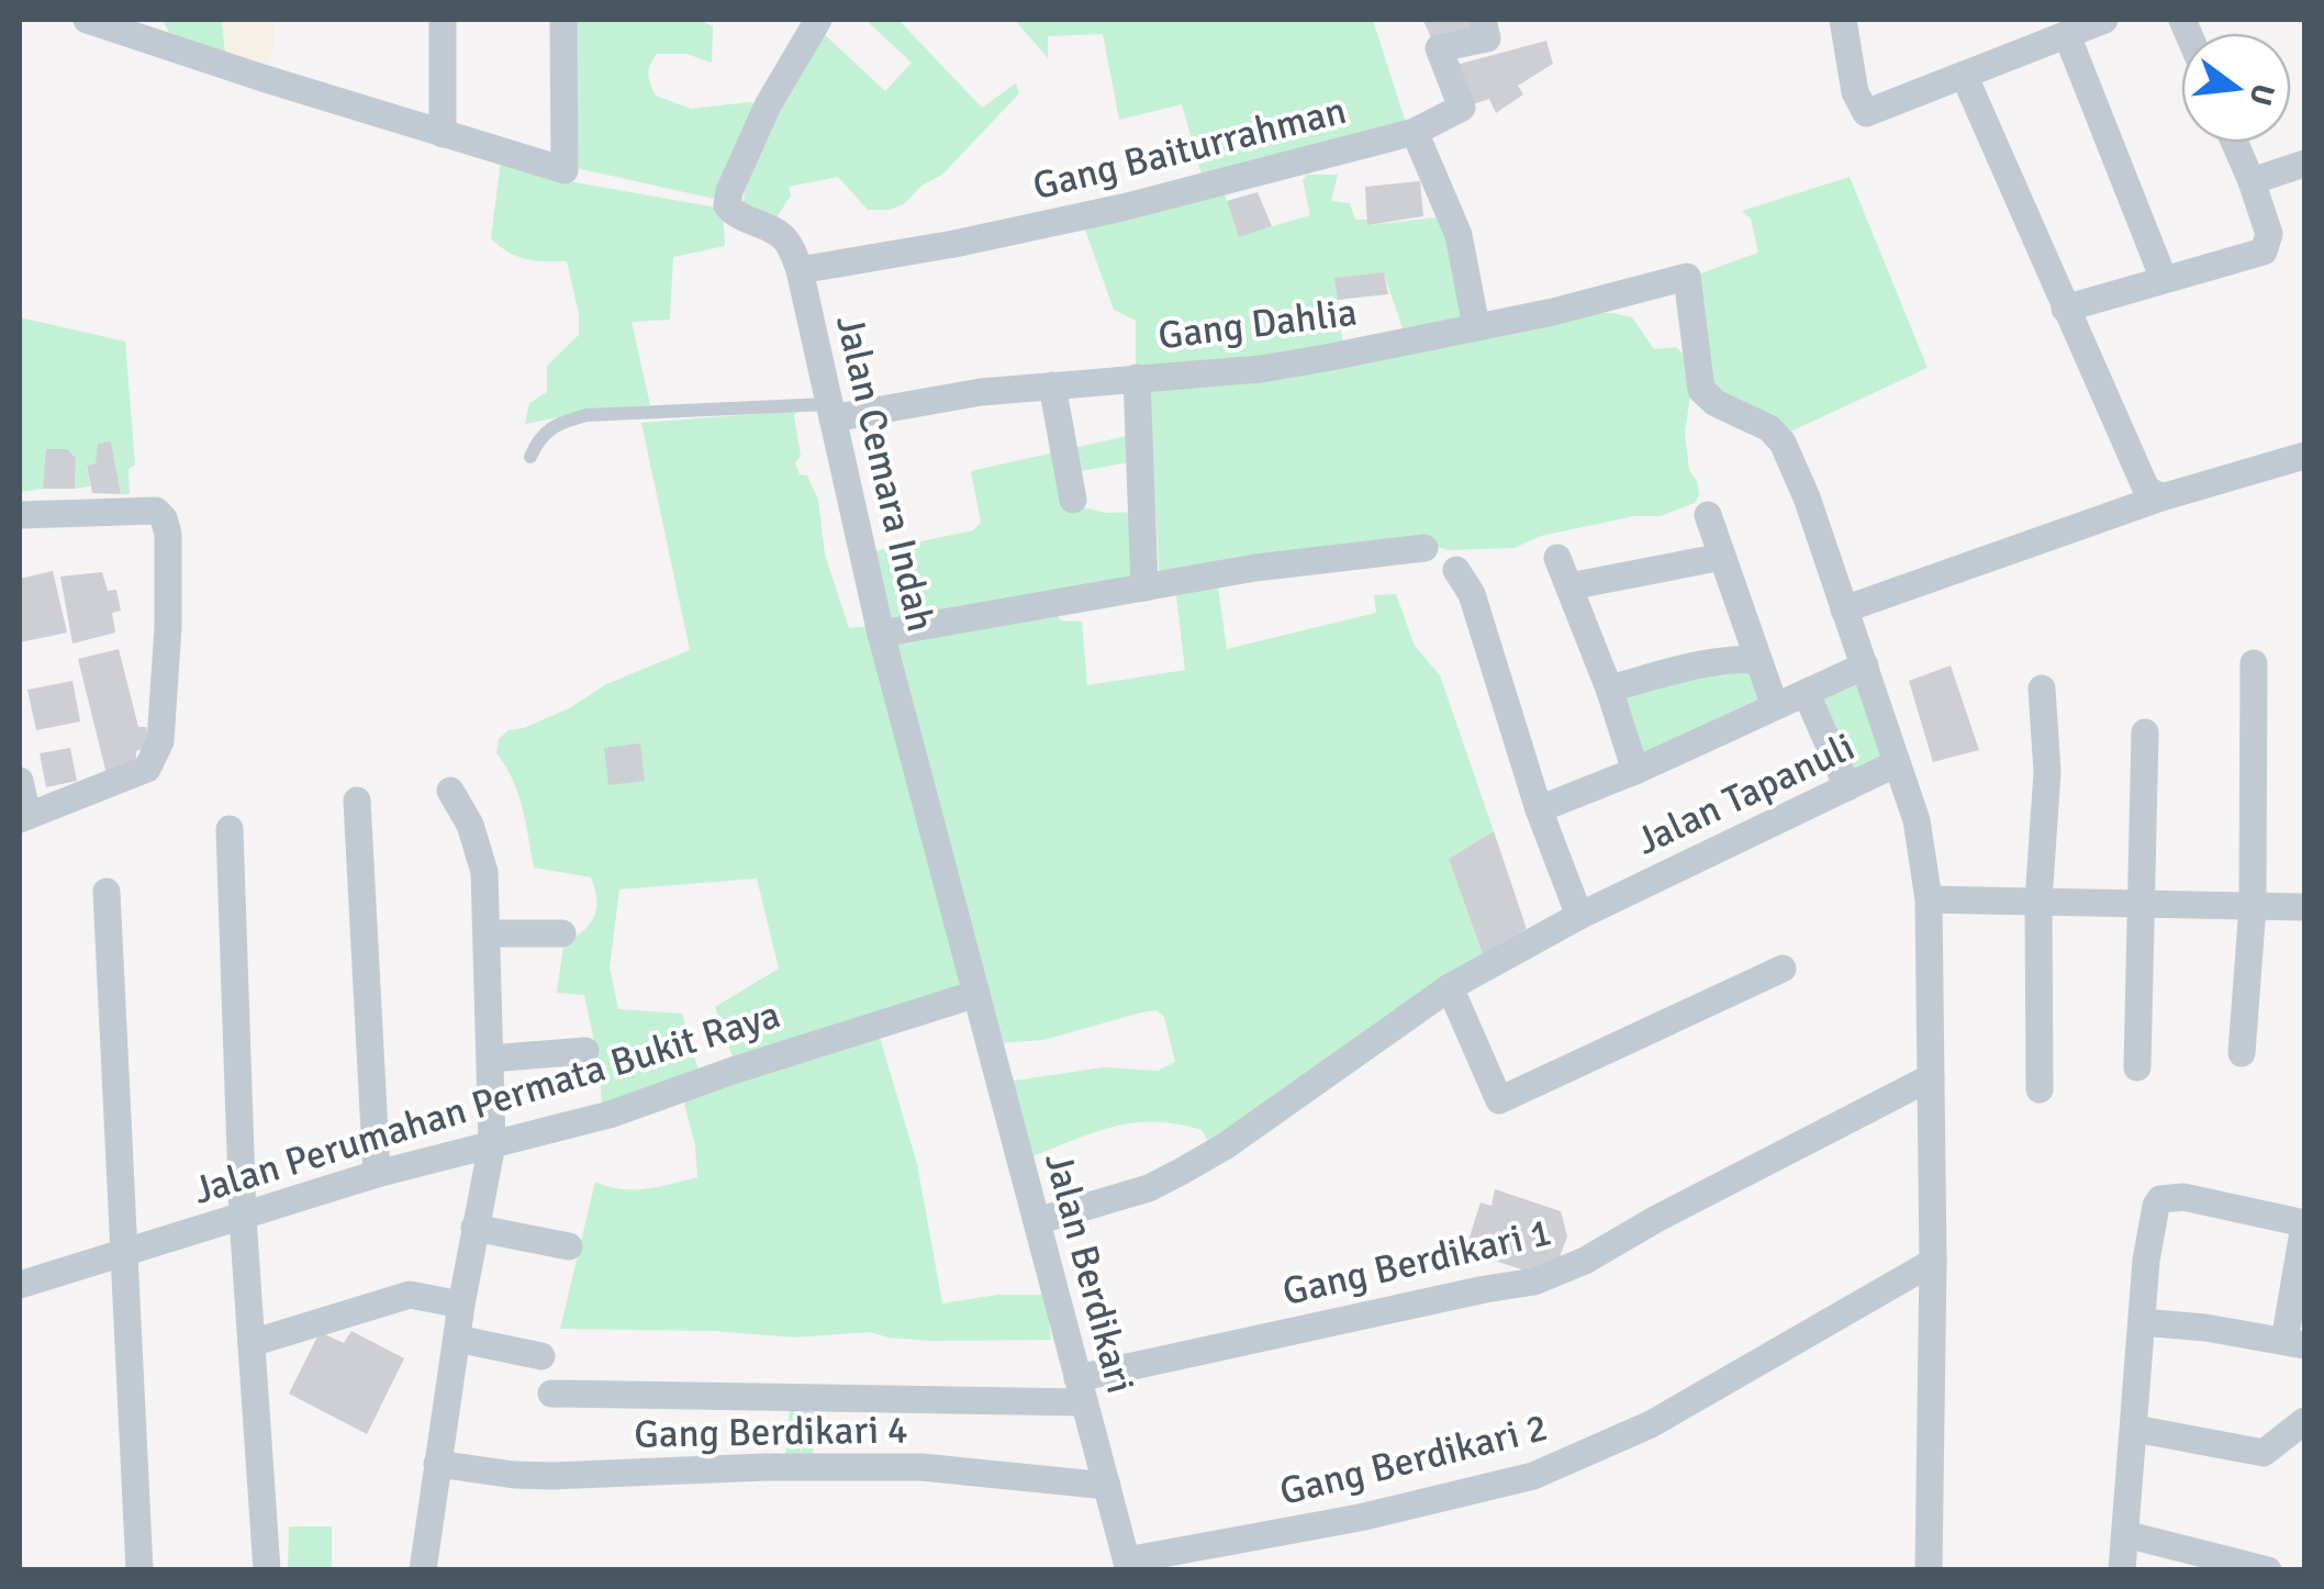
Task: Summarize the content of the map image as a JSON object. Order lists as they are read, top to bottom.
{
  "streets": {
    "street": [
      "Gang Baiturrahman",
      "Gang Dahlia",
      "Jalan Cemara Indah",
      "Jalan Tapanuli",
      "Jalan Perumahan Permata Bukit Raya",
      "Gang Berdikari 1",
      "Jalan Berdikari",
      "Gang Berdikari 4",
      "Gang Berdikari 2"
    ]
  },
  "crossings": [
    ["Gang Baiturrahman", "Jalan Cemara Indah"],
    ["Gang Dahlia", "Jalan Cemara Indah"],
    ["Jalan Cemara Indah", "Jalan Perumahan Permata Bukit Raya"],
    ["Jalan Cemara Indah", "Jalan Berdikari"],
    ["Jalan Tapanuli", "Gang Berdikari 1"],
    ["Jalan Tapanuli", "Jalan Berdikari"],
    ["Jalan Tapanuli", "Gang Berdikari 2"],
    ["Jalan Perumahan Permata Bukit Raya", "Jalan Berdikari"],
    ["Gang Berdikari 1", "Jalan Berdikari"],
    ["Jalan Berdikari", "Gang Berdikari 4"],
    ["Jalan Berdikari", "Gang Berdikari 2"]
  ],
  "north": "right"
}
